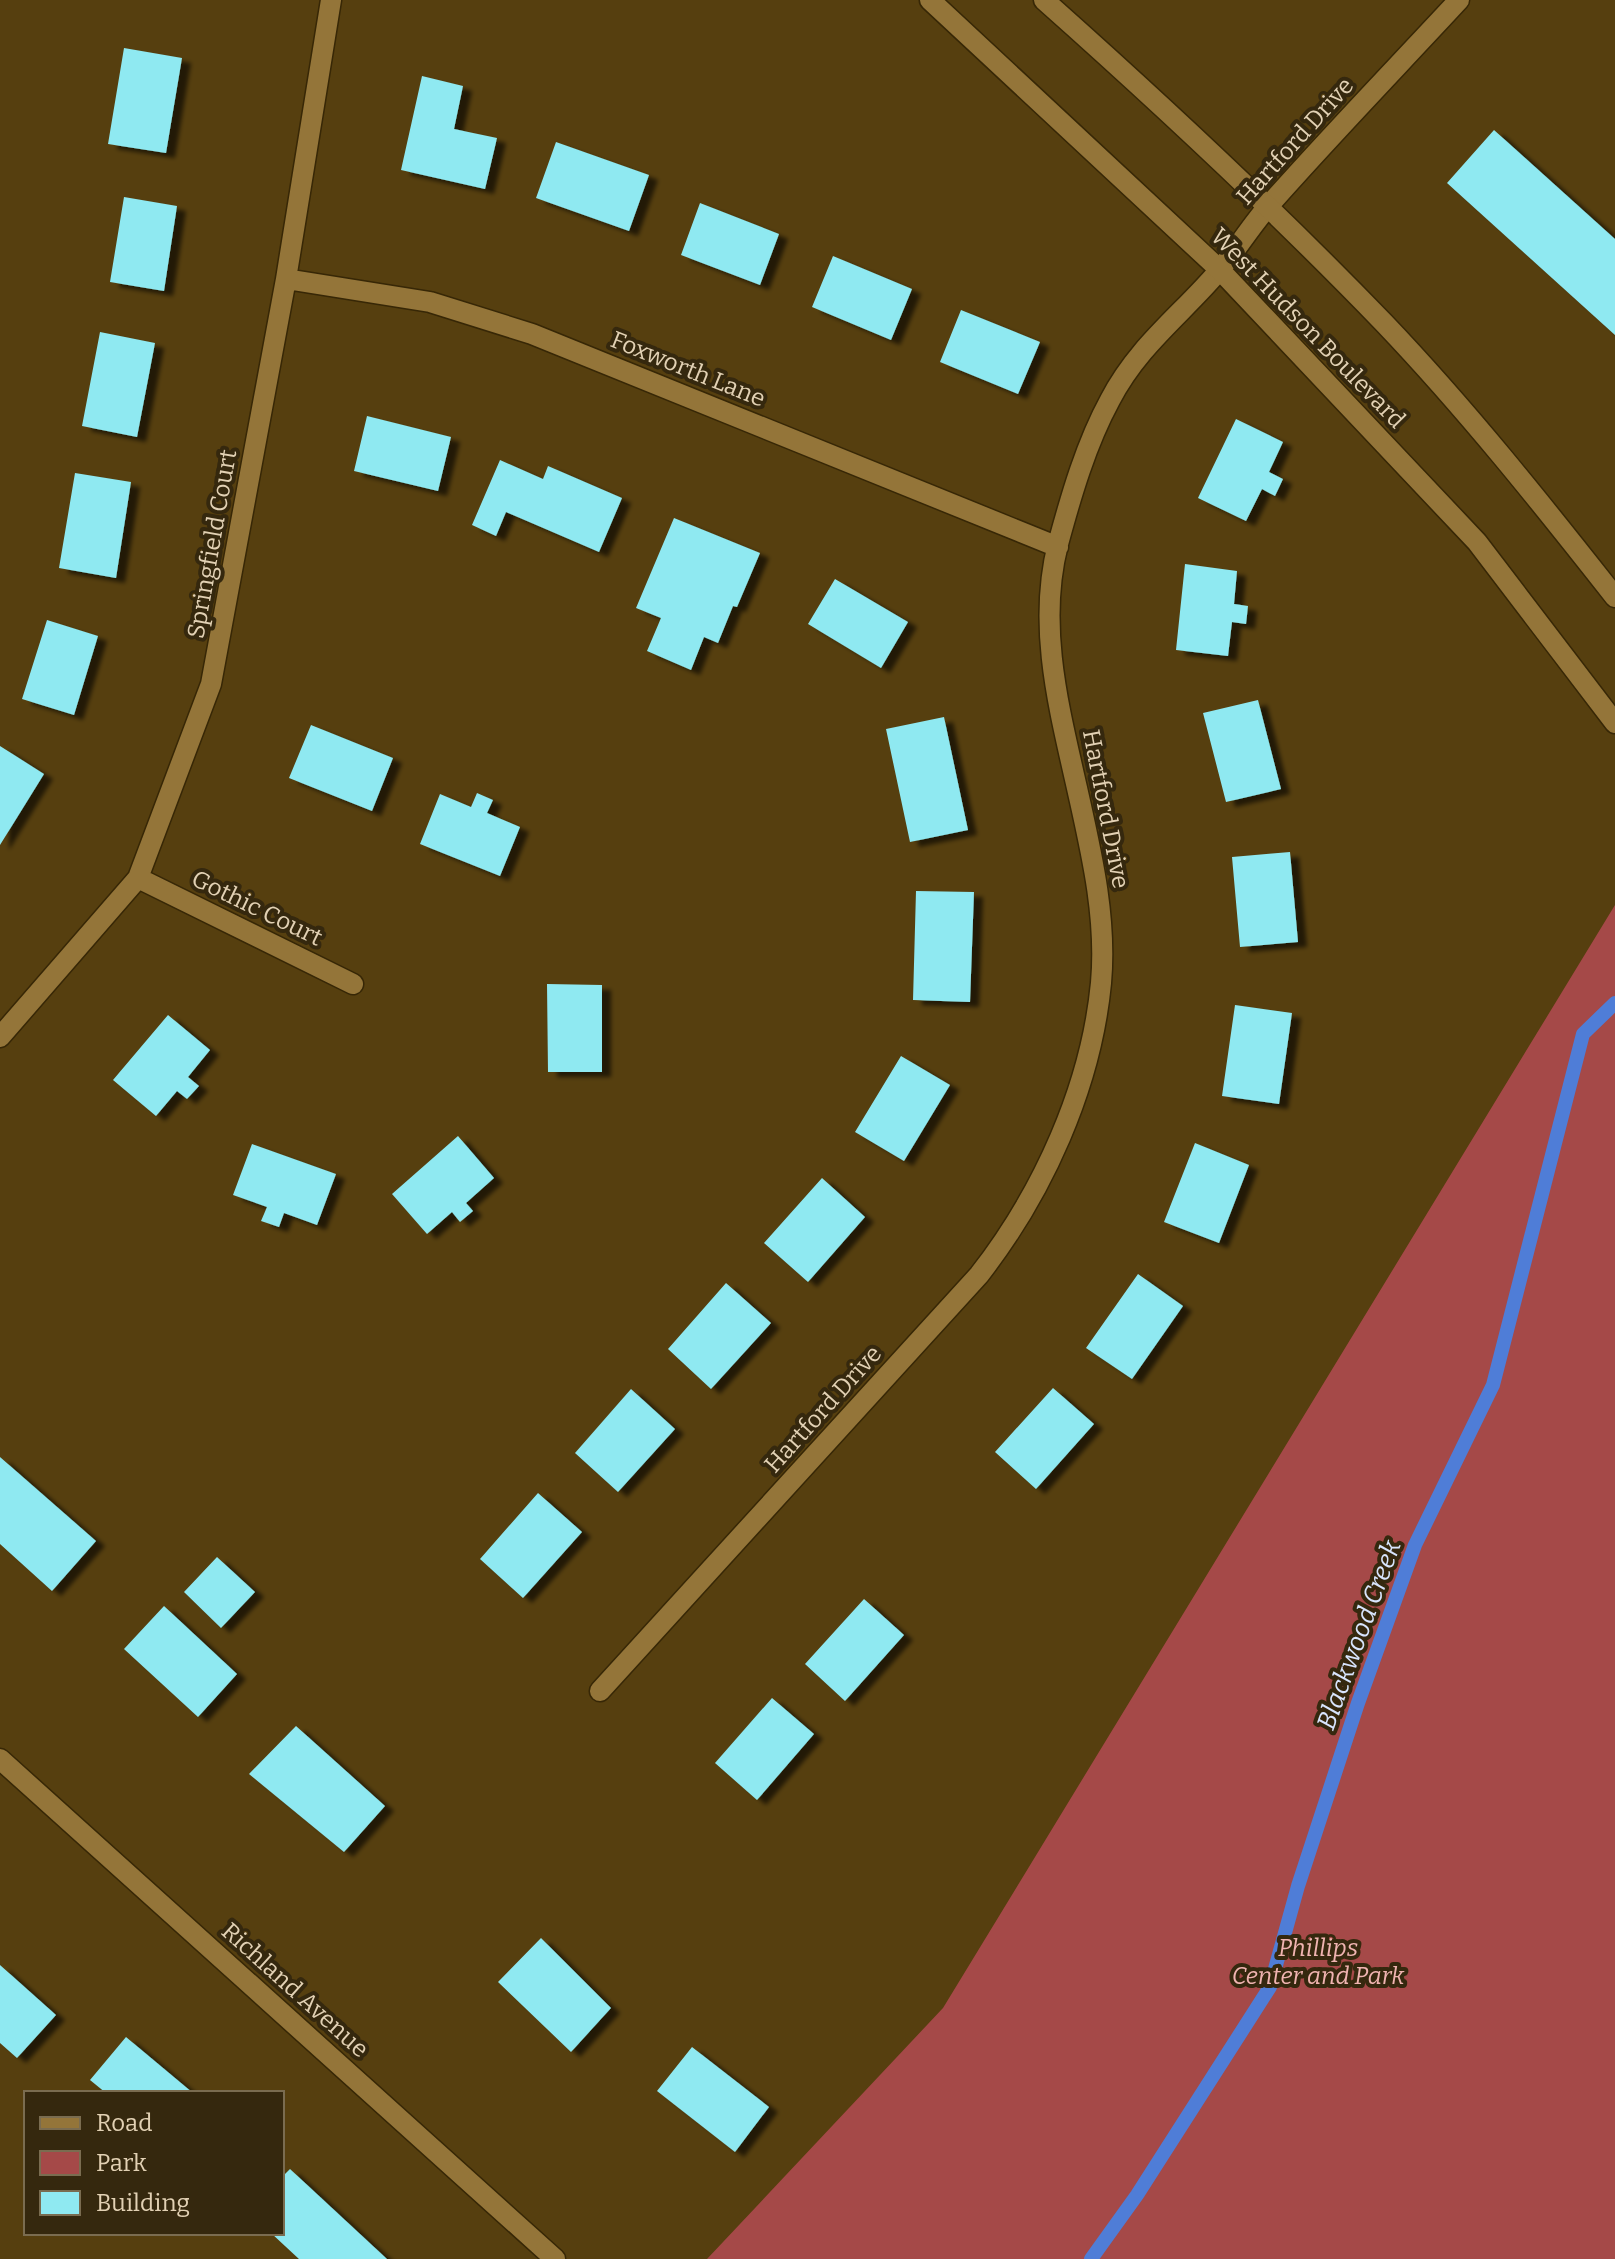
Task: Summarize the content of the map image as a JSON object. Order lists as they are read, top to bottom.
{
  "streets": {
    "street": [
      "Hartford Drive",
      "West Hudson Boulevard",
      "Foxworth Lane",
      "Springfield Court",
      "Gothic Court",
      "Richland Avenue"
    ]
  },
  "crossings": [
    ["Hartford Drive", "West Hudson Boulevard"],
    ["Hartford Drive", "Foxworth Lane"],
    ["Foxworth Lane", "Springfield Court"],
    ["Springfield Court", "Gothic Court"]
  ],
  "water": ["Blackwood Creek"],
  "parks": ["Phillips Center and Park"],
  "legend": ["Road", "Park", "Building"]
}
